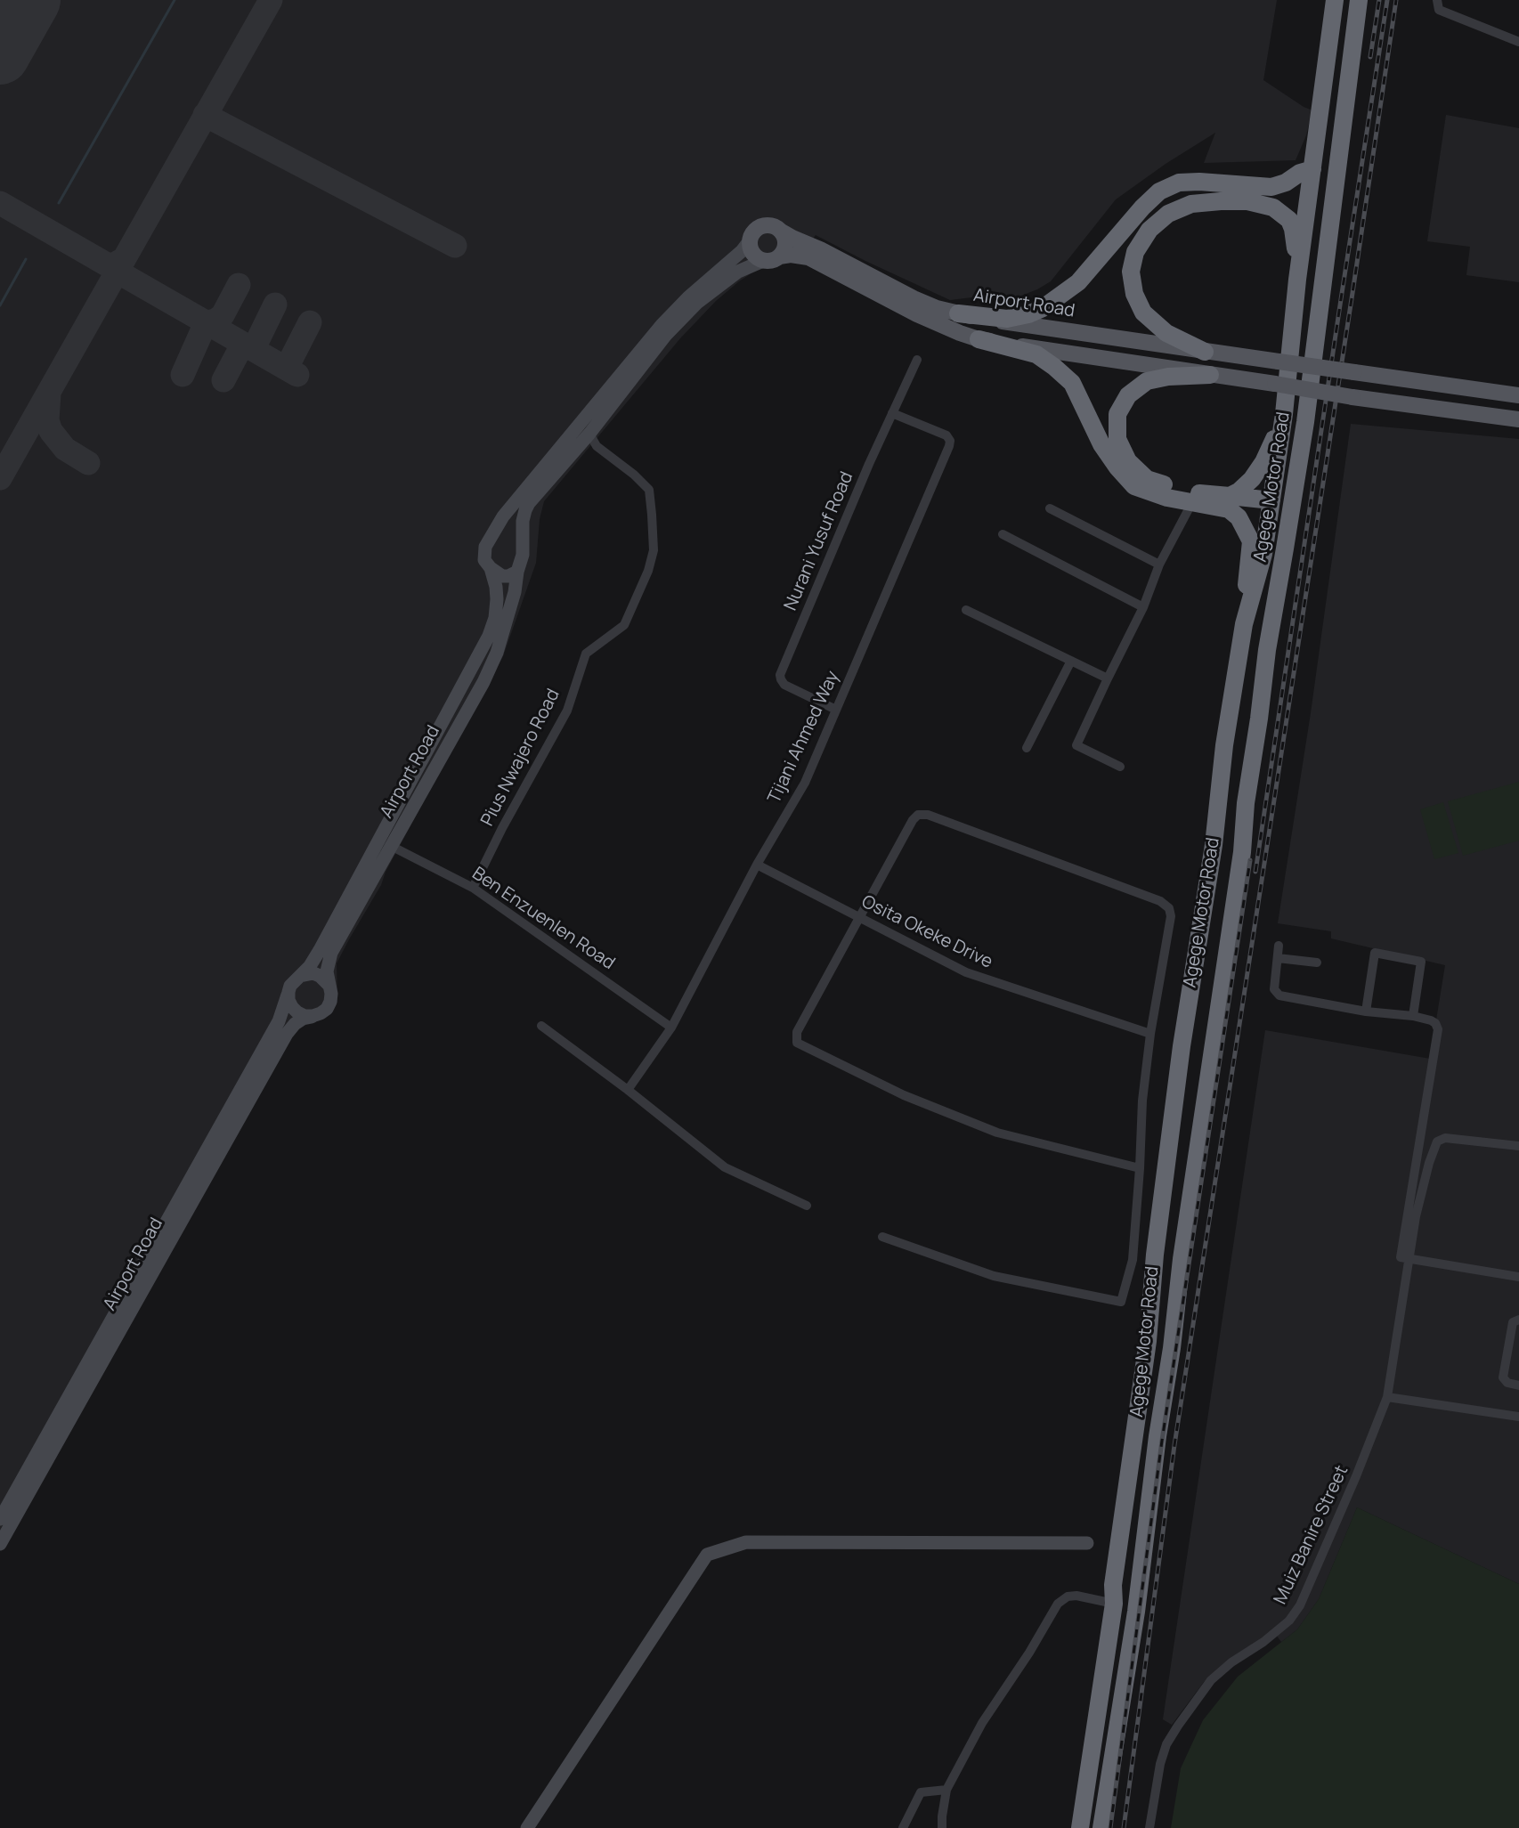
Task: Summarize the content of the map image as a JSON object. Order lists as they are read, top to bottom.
{
  "streets": {
    "highway": ["Agege Motor Road"],
    "main road": ["Airport Road"],
    "street": [
      "Nurani Yusuf Road",
      "Tijani Ahmed Way",
      "Pius Nwajero Road",
      "Ben Enzuenlen Road",
      "Osita Okeke Drive",
      "Muiz Banire Street"
    ]
  },
  "crossings": [
    ["Airport Road", "Ben Enzuenlen Road"],
    ["Nurani Yusuf Road", "Tijani Ahmed Way"],
    ["Tijani Ahmed Way", "Ben Enzuenlen Road"],
    ["Tijani Ahmed Way", "Osita Okeke Drive"],
    ["Pius Nwajero Road", "Ben Enzuenlen Road"]
  ]
}
